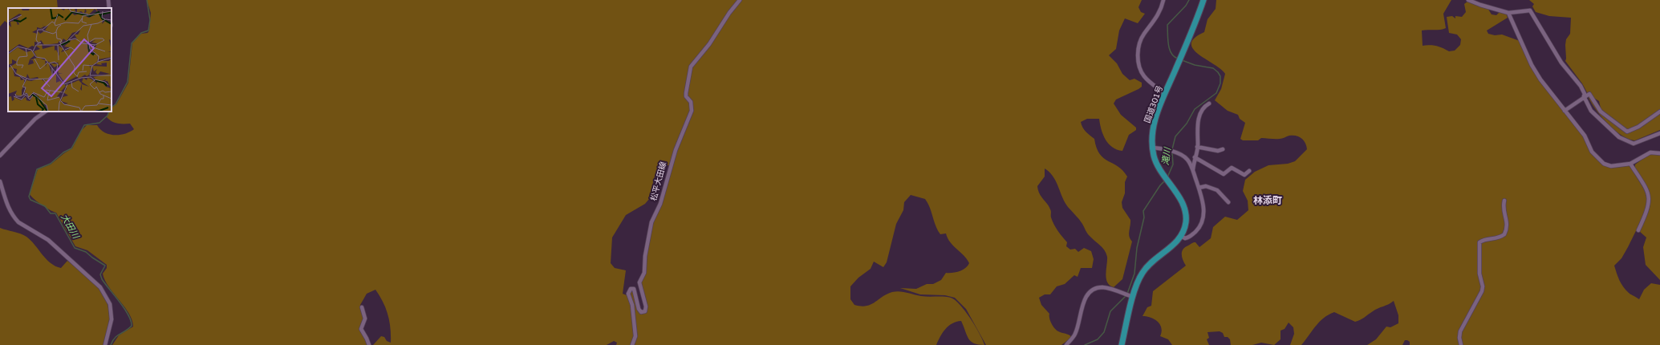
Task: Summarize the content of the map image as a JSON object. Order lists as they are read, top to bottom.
{
  "streets": {
    "highway": ["国道301号"],
    "street": ["松平大田線"]
  },
  "districts": ["林添町"],
  "water": ["滝川", "大田川"]
}
